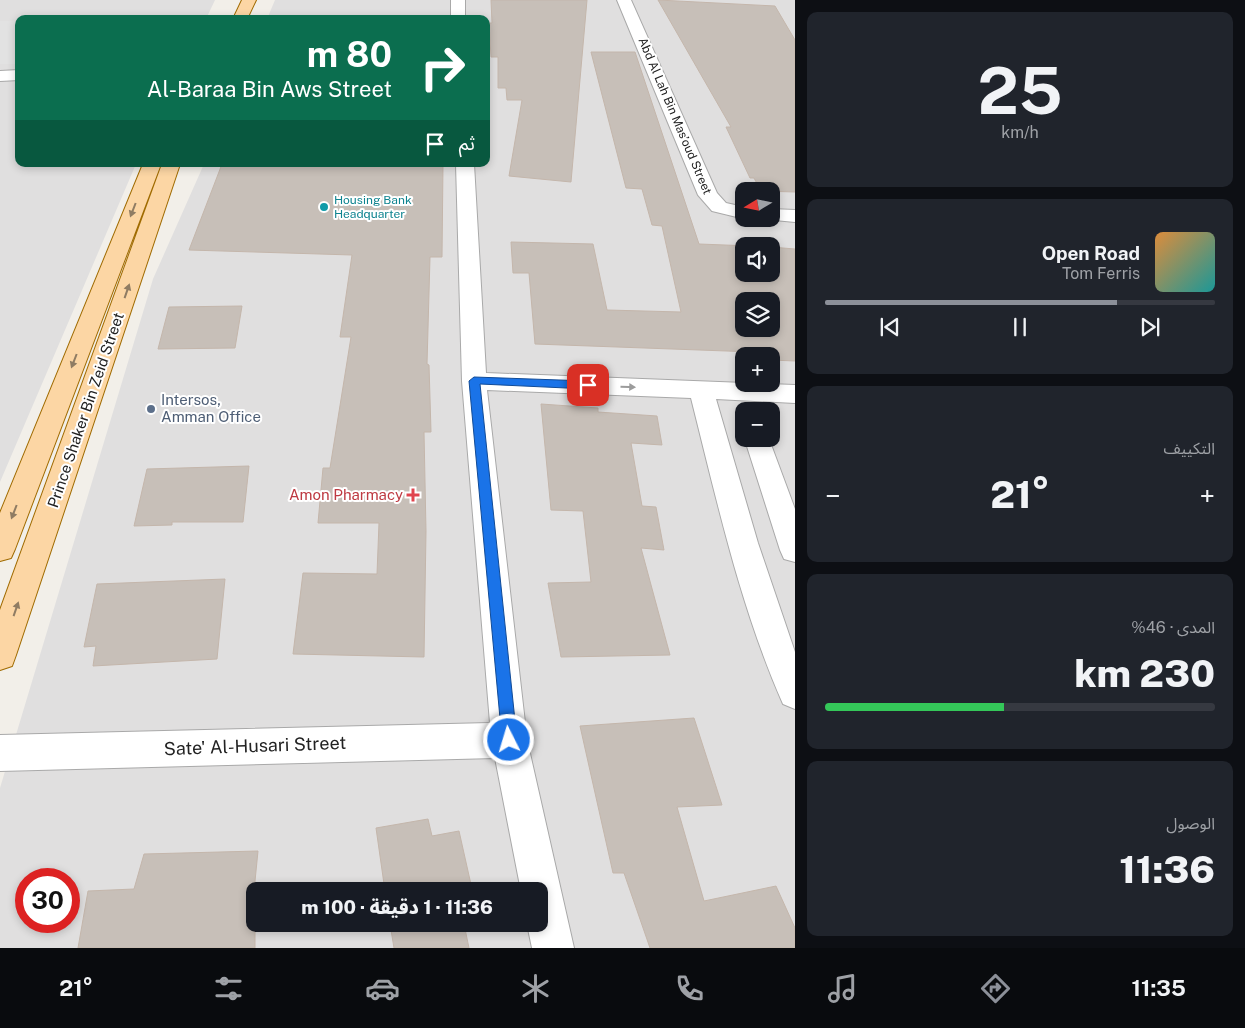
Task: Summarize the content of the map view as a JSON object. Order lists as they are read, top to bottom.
{
  "streets": {
    "main road": ["Prince Shaker Bin Zeid Street"],
    "street": ["Abd Al Lah Bin Mas’oud Street", "Sate' Al-Husari Street"]
  },
  "places": {
    "other": ["Housing Bank Headquarter", "Intersos, Amman Office"],
    "health": ["Amon Pharmacy"]
  },
  "north": "left",
  "page": {
    "tile": [
      ["25", "km/h"],
      "التكييف",
      ["المدى · 46%", "230 km"],
      ["الوصول", "11:36"]
    ],
    "turn": ["80 m", "Al-Baraa Bin Aws Street"],
    "then": "ثم",
    "map_buttons": ["+", "−"],
    "song": ["Open Road", "Tom Ferris"],
    "heat": ["−", "21°", "+"],
    "limit": "30",
    "trip": "11:36 · 1 دقيقة · 100 m",
    "tabs": ["11:35", "21°"]
  }
}
